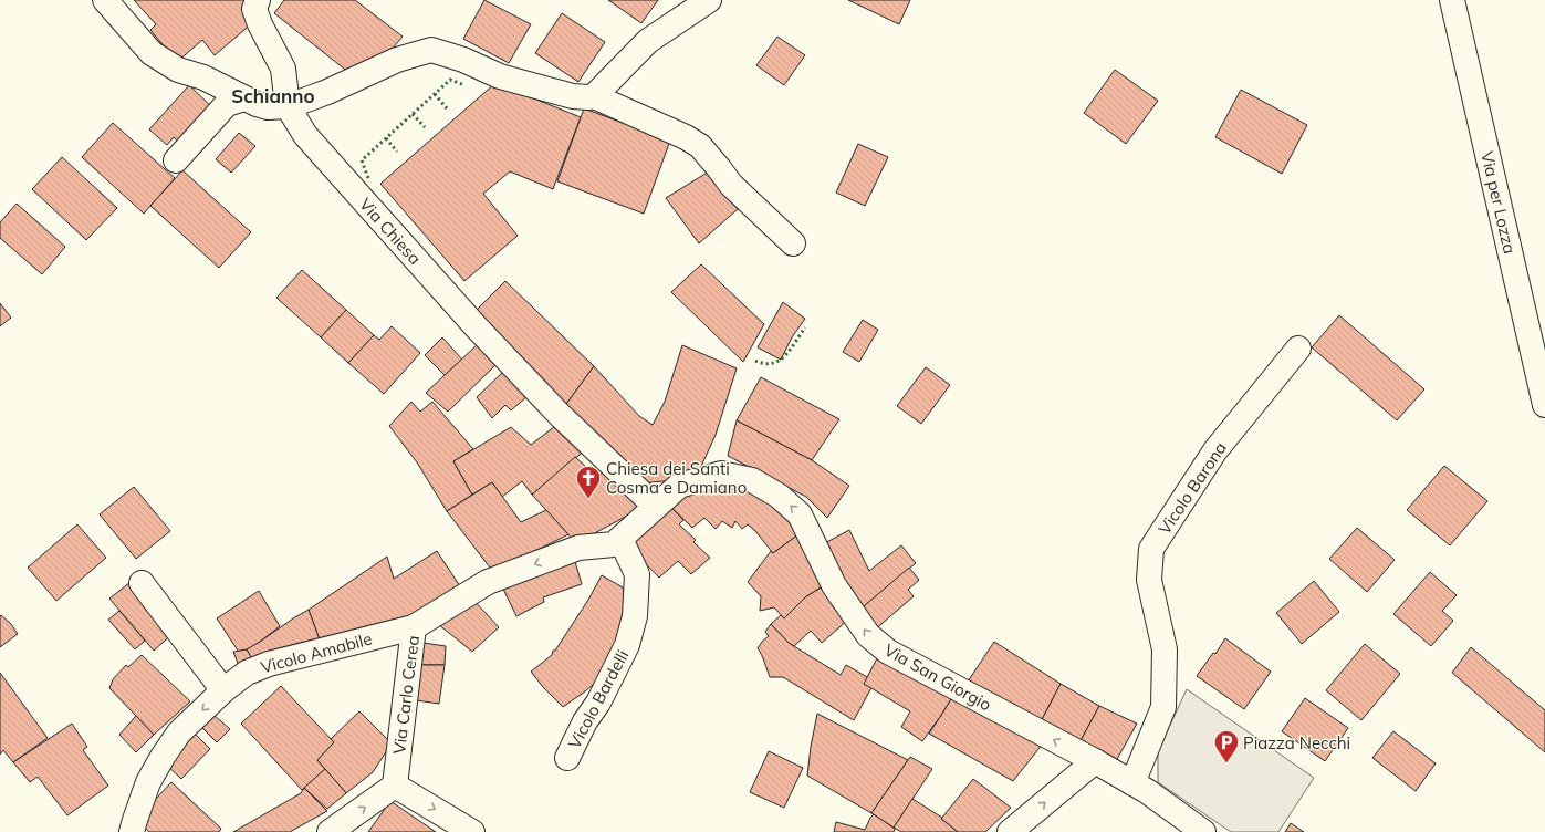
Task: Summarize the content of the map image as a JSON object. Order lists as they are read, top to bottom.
{
  "streets": {
    "street": [
      "Via per Lozza",
      "Via Chiesa",
      "Vicolo Barona",
      "Vicolo Amabile",
      "Via San Giorgio",
      "Via Carlo Cerea",
      "Vicolo Bardelli"
    ]
  },
  "crossings": [
    ["Via Chiesa", "Via San Giorgio"],
    ["Vicolo Barona", "Via San Giorgio"],
    ["Vicolo Amabile", "Via Carlo Cerea"],
    ["Via San Giorgio", "Via Carlo Cerea"],
    ["Via San Giorgio", "Vicolo Bardelli"],
    ["Via Carlo Cerea", "Vicolo Bardelli"]
  ],
  "one_way": ["Vicolo Amabile", "Via San Giorgio", "Via Carlo Cerea"],
  "districts": ["Schianno"],
  "places": {
    "church": ["Chiesa dei Santi Cosma e Damiano"],
    "parking": ["Piazza Necchi"]
  }
}
